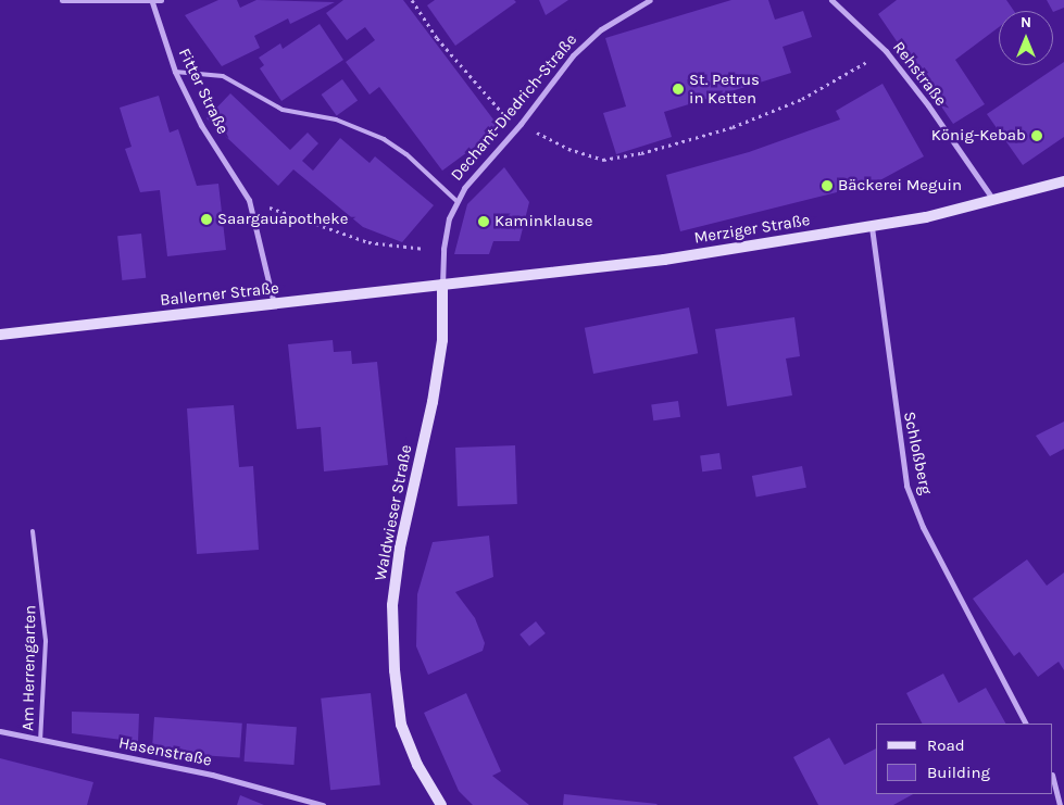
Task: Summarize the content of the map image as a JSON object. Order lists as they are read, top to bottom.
{
  "streets": {
    "main road": ["Merziger Straße", "Ballerner Straße", "Waldwieser Straße"],
    "street": [
      "Rehstraße",
      "Fitter Straße",
      "Dechant-Diedrich-Straße",
      "Schloßberg",
      "Hasenstraße"
    ],
    "lane": ["Am Herrengarten"]
  },
  "crossings": [
    ["Rehstraße", "Merziger Straße"],
    ["Fitter Straße", "Dechant-Diedrich-Straße"],
    ["Fitter Straße", "Ballerner Straße"],
    ["Dechant-Diedrich-Straße", "Merziger Straße"],
    ["Dechant-Diedrich-Straße", "Ballerner Straße"],
    ["Dechant-Diedrich-Straße", "Waldwieser Straße"],
    ["Merziger Straße", "Ballerner Straße"],
    ["Merziger Straße", "Schloßberg"],
    ["Merziger Straße", "Waldwieser Straße"],
    ["Ballerner Straße", "Waldwieser Straße"],
    ["Am Herrengarten", "Hasenstraße"]
  ],
  "places": [
    "St. Petrus in Ketten",
    "König-Kebab",
    "Bäckerei Meguin",
    "Saargauapotheke",
    "Kaminklause"
  ],
  "legend": ["Road", "Building"],
  "north": "top"
}
